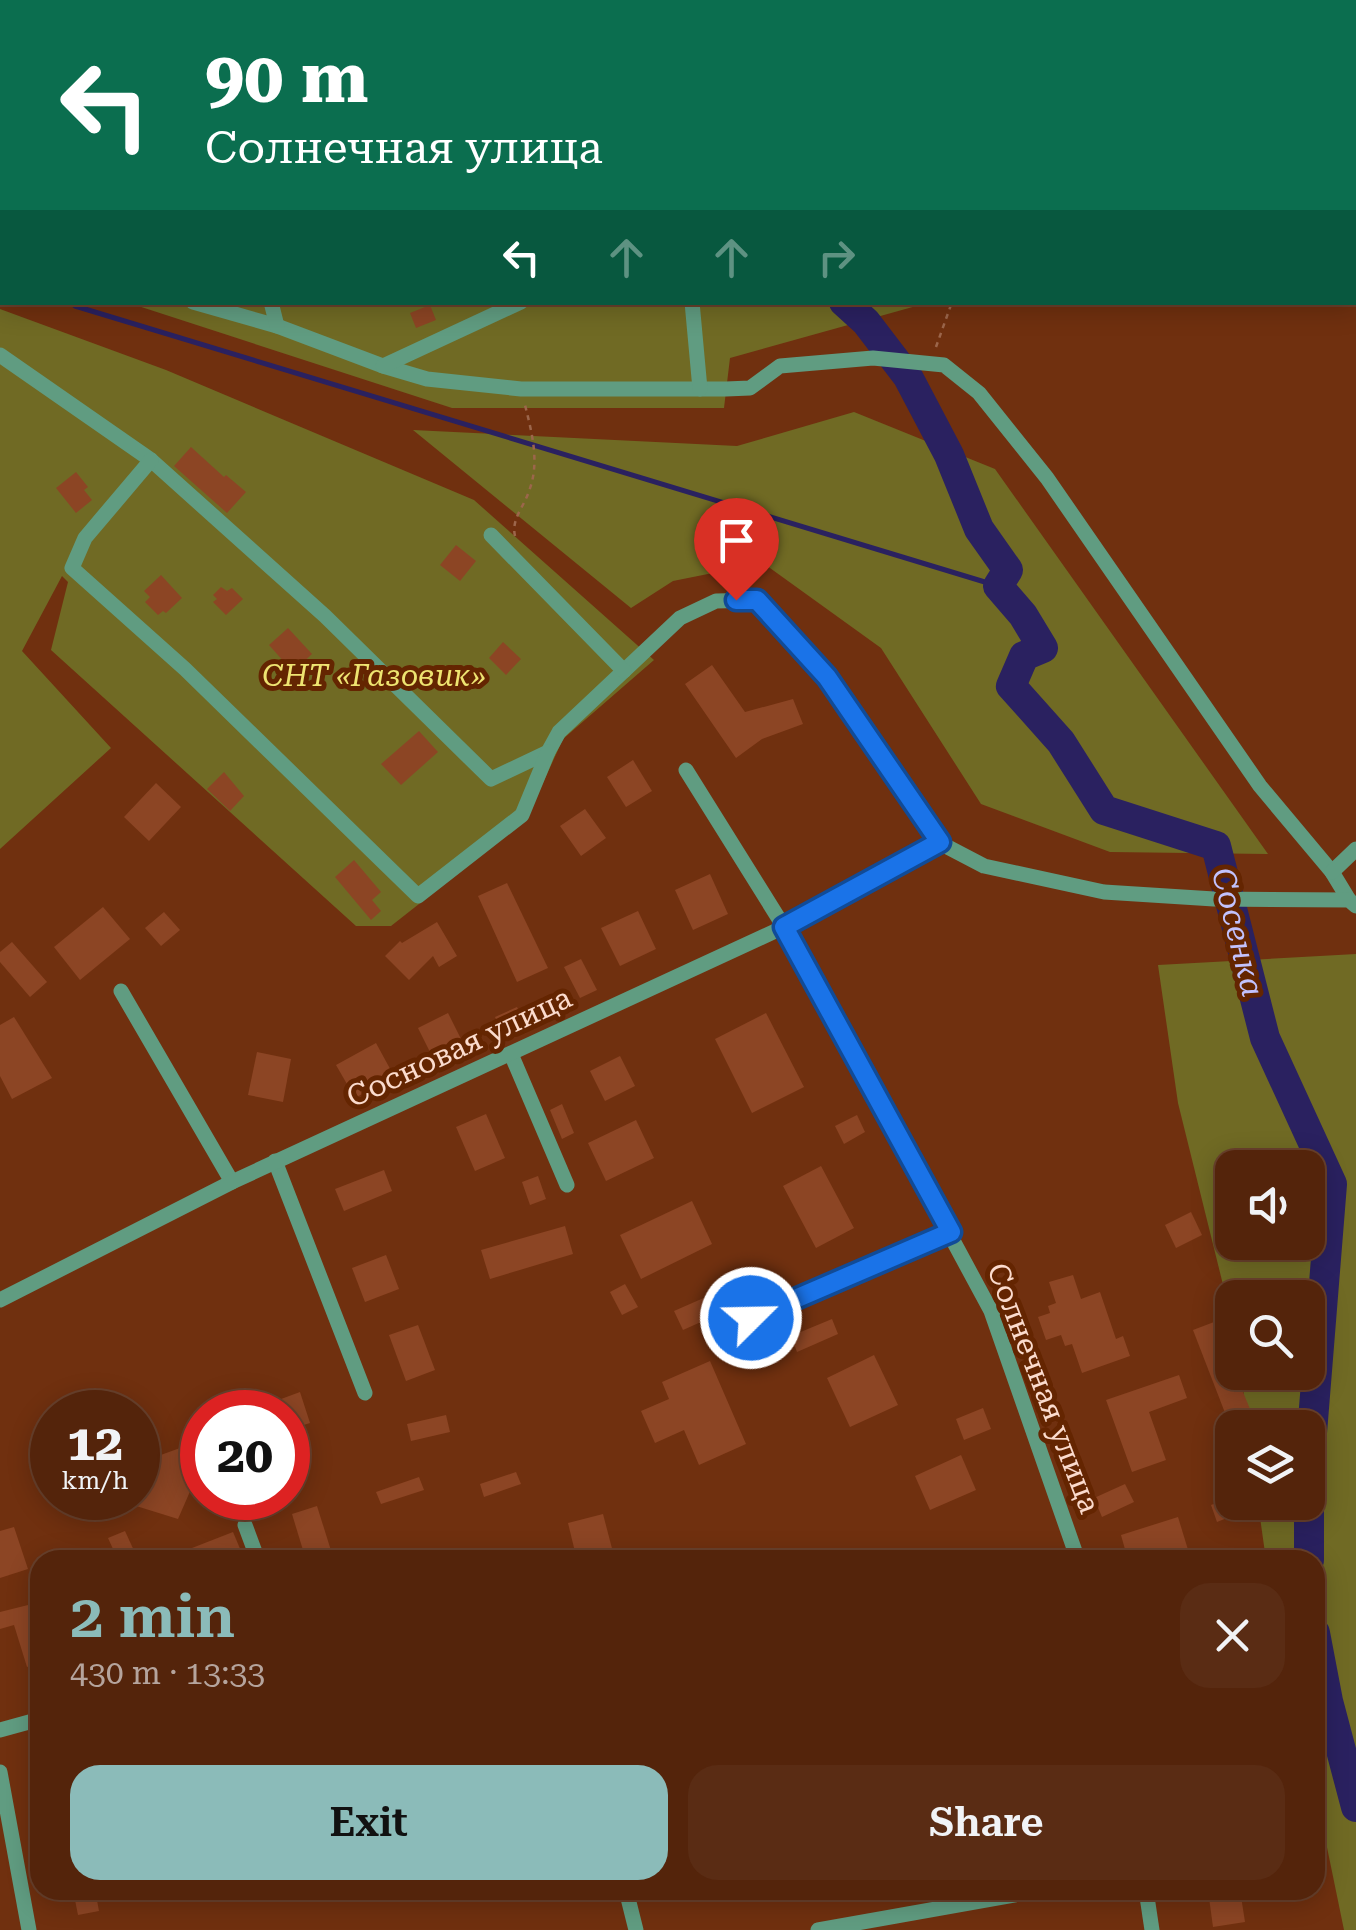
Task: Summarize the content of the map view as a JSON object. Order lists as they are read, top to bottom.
{
  "streets": {
    "lane": ["Сосновая улица", "Солнечная улица"]
  },
  "crossings": [
    ["Сосновая улица", "Солнечная улица"]
  ],
  "water": ["Сосенка"],
  "parks": ["СНТ «Газовик»"],
  "page": {
    "turn": ["90 m", "Солнечная улица"],
    "speed": "12 km/h",
    "limit": "20",
    "heading": ["2 min", "430 m · 13:33"],
    "buttons": ["Exit", "Share"]
  }
}
